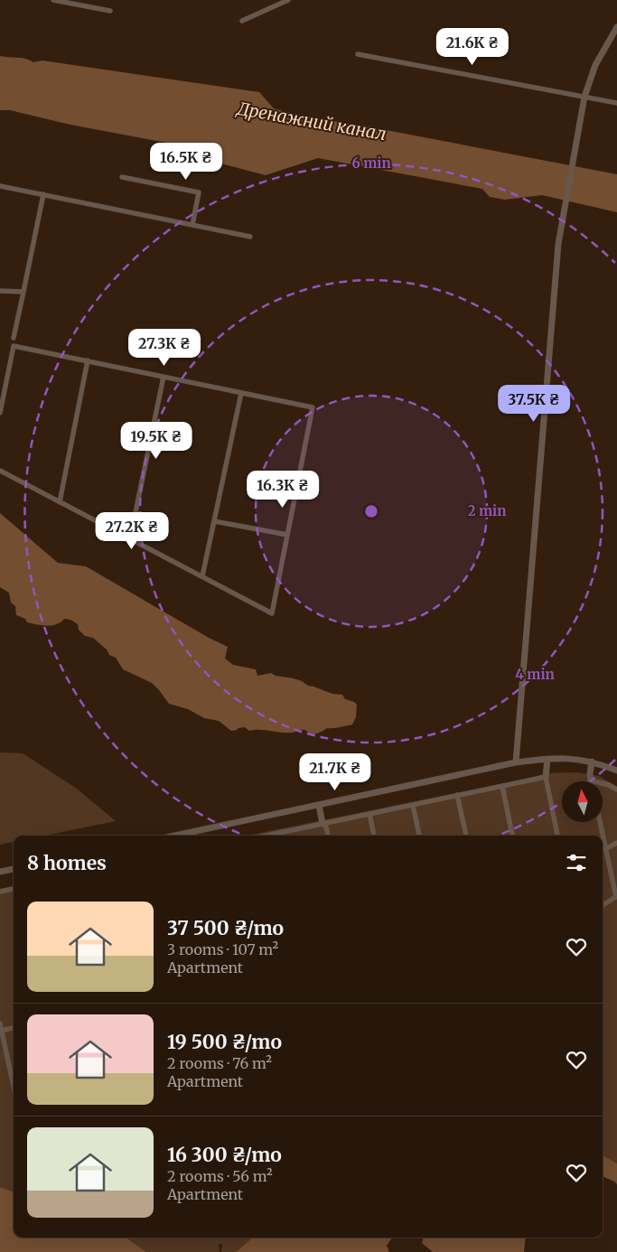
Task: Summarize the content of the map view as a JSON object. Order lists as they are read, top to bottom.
{
  "water": ["Дренажний канал"],
  "north": "top",
  "page": {
    "price": [
      "21.6K ₴",
      "16.5K ₴",
      "27.3K ₴",
      "37.5K ₴",
      "19.5K ₴",
      "16.3K ₴",
      "27.2K ₴",
      "21.7K ₴"
    ],
    "heading": "8 homes",
    "list": [
      {
        "name": "37 500 ₴/mo",
        "note": "3 rooms · 107 m² · Apartment"
      },
      {
        "name": "19 500 ₴/mo",
        "note": "2 rooms · 76 m² · Apartment"
      },
      {
        "name": "16 300 ₴/mo",
        "note": "2 rooms · 56 m² · Apartment"
      }
    ]
  },
  "rings": ["6 min", "2 min", "4 min"]
}
